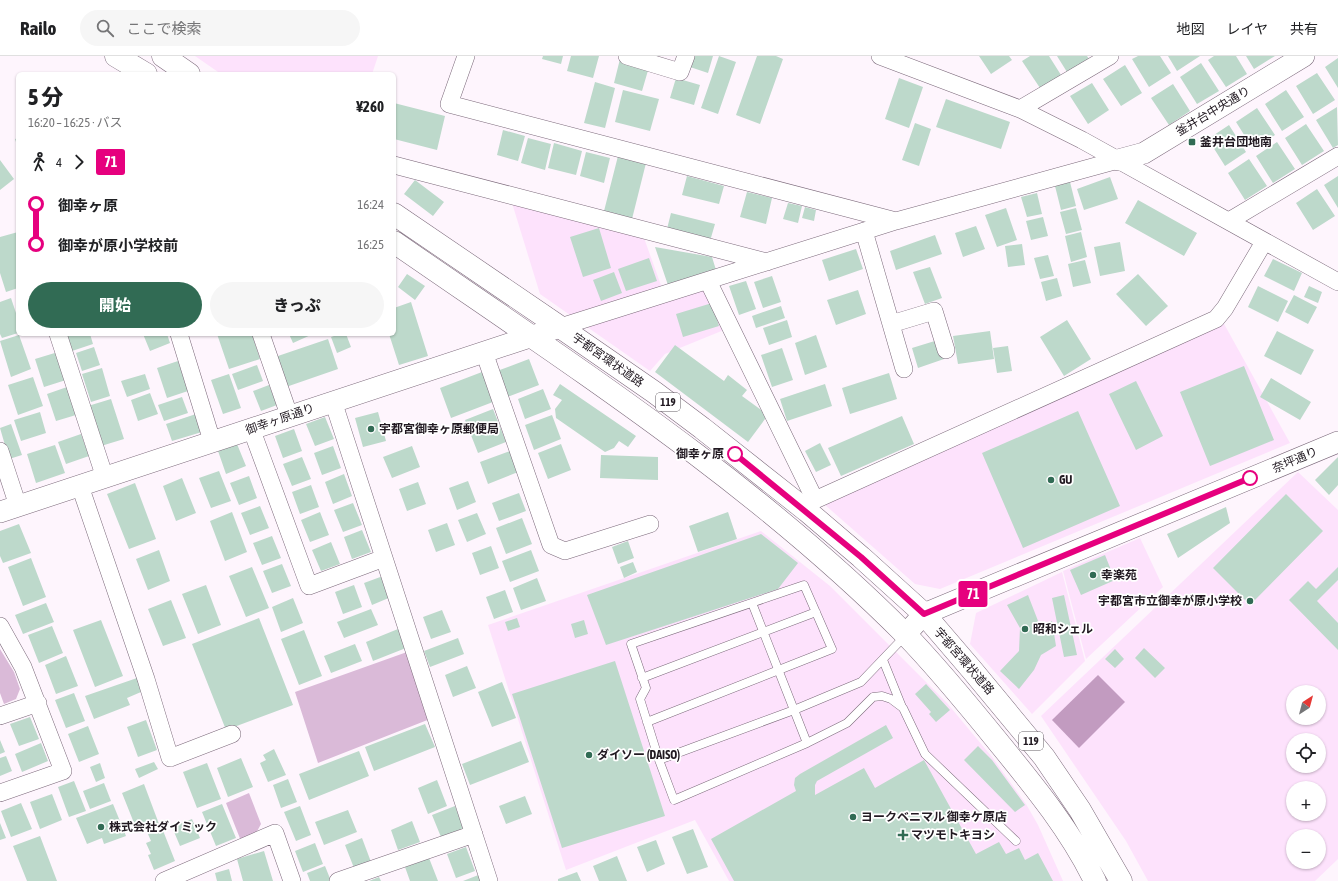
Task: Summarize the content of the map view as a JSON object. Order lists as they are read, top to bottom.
{
  "streets": {
    "highway": ["宇都宮環状道路", "119"],
    "street": ["釜井台中央通り", "御幸ヶ原通り", "奈坪通り"]
  },
  "crossings": [
    ["宇都宮環状道路", "御幸ヶ原通り"],
    ["宇都宮環状道路", "奈坪通り"],
    ["119", "御幸ヶ原通り"],
    ["119", "奈坪通り"]
  ],
  "places": {
    "transit": ["釜井台団地南"],
    "other": [
      "宇都宮御幸ヶ原郵便局",
      "御幸ヶ原",
      "GU",
      "幸楽苑",
      "宇都宮市立御幸が原小学校",
      "昭和シェル",
      "ダイソー (DAISO)",
      "ヨークベニマル 御幸ケ原店",
      "株式会社ダイミック"
    ],
    "health": ["マツモトキヨシ"]
  },
  "lines": ["bus line 71"],
  "north": "top right",
  "page": {
    "header": "Railo",
    "search": "ここで検索",
    "nav": ["地図", "レイヤ", "共有"],
    "on_map": "71",
    "heading": ["5 分", "16:20 – 16:25 · バス", "¥260"],
    "legs": ["4", "71"],
    "list": [
      {
        "name": "御幸ヶ原",
        "value": "16:24"
      },
      {
        "name": "御幸が原小学校前",
        "value": "16:25"
      }
    ],
    "buttons": ["開始", "きっぷ"],
    "map_buttons": ["+", "−"]
  }
}
